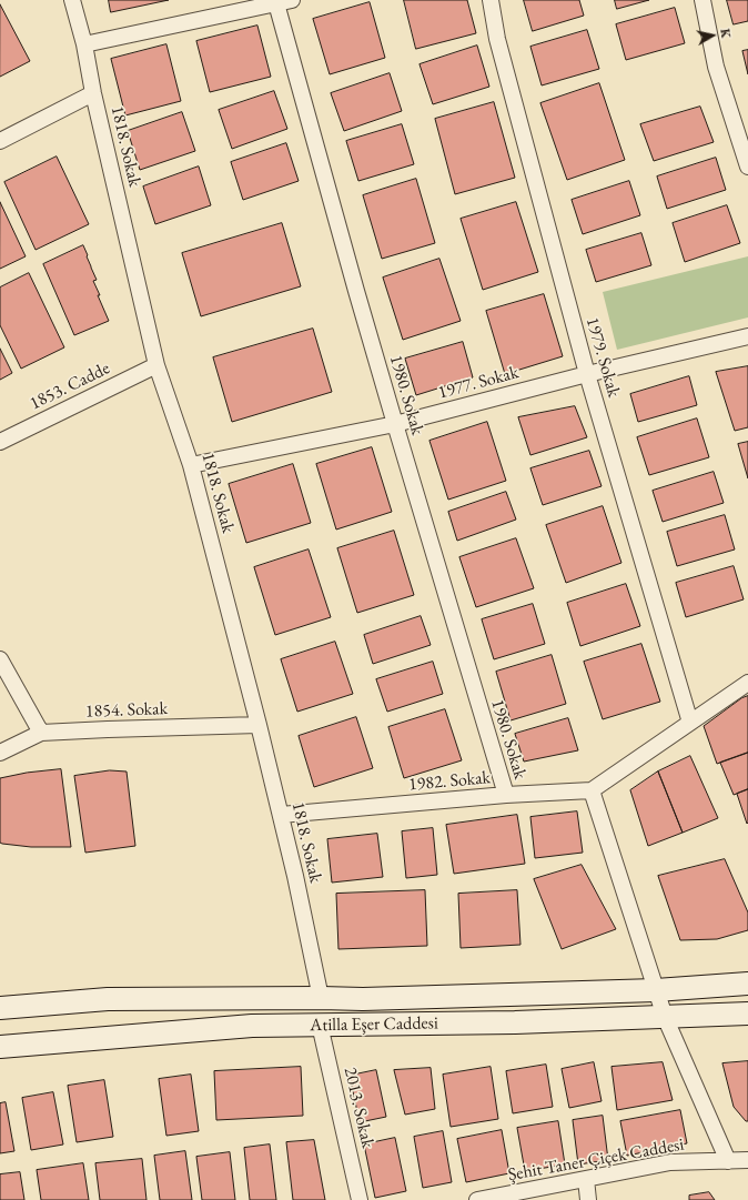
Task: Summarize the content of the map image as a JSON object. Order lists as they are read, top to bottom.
{
  "streets": {
    "main road": ["Atilla Eşer Caddesi"],
    "street": [
      "1818. Sokak",
      "1979. Sokak",
      "1977. Sokak",
      "1853. Cadde",
      "1980. Sokak",
      "1854. Sokak",
      "1982. Sokak",
      "2013. Sokak",
      "Şehit Taner Çiçek Caddesi"
    ]
  },
  "crossings": [
    ["1818. Sokak", "1977. Sokak"],
    ["1818. Sokak", "1853. Cadde"],
    ["1818. Sokak", "1854. Sokak"],
    ["1818. Sokak", "1982. Sokak"],
    ["1818. Sokak", "Atilla Eşer Caddesi"],
    ["1979. Sokak", "1977. Sokak"],
    ["1977. Sokak", "1980. Sokak"],
    ["1980. Sokak", "1982. Sokak"],
    ["Atilla Eşer Caddesi", "2013. Sokak"]
  ],
  "north": "right"
}
